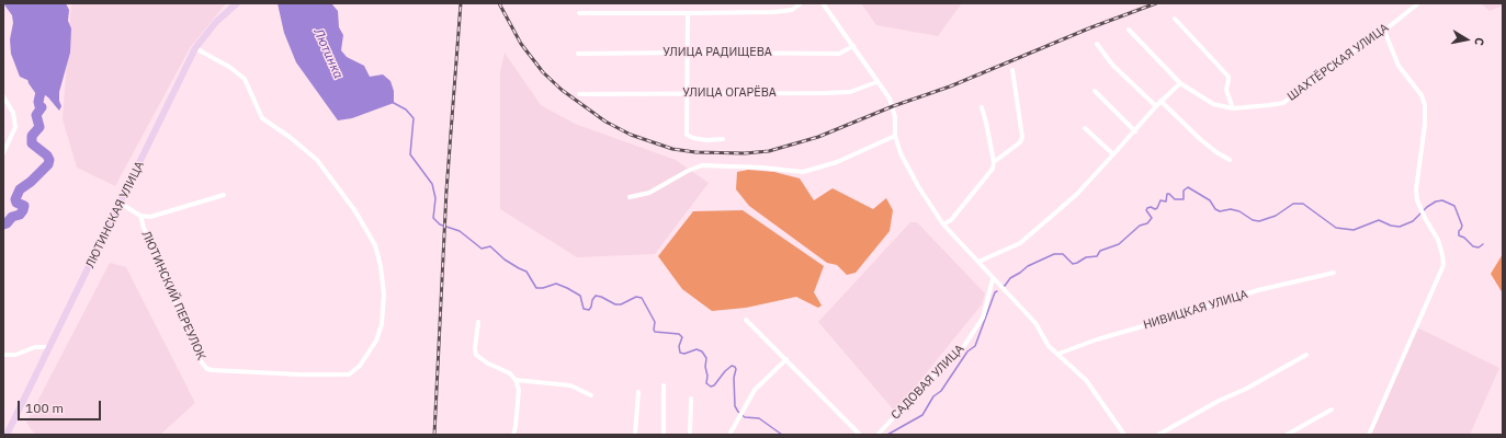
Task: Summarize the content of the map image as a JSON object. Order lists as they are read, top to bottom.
{
  "streets": {
    "main road": ["ЛЮТИНСКАЯ УЛИЦА"],
    "street": [
      "УЛИЦА РАДИЩЕВА",
      "ШАХТЁРСКАЯ УЛИЦА",
      "УЛИЦА ОГАРЁВА",
      "ЛЮТИНСКИЙ ПЕРЕУЛОК",
      "НИВИЦКАЯ УЛИЦА",
      "САДОВАЯ УЛИЦА"
    ]
  },
  "crossings": [
    ["ЛЮТИНСКАЯ УЛИЦА", "ЛЮТИНСКИЙ ПЕРЕУЛОК"]
  ],
  "water": ["Лютинка"],
  "scale_bar": "100 m",
  "north": "right"
}
